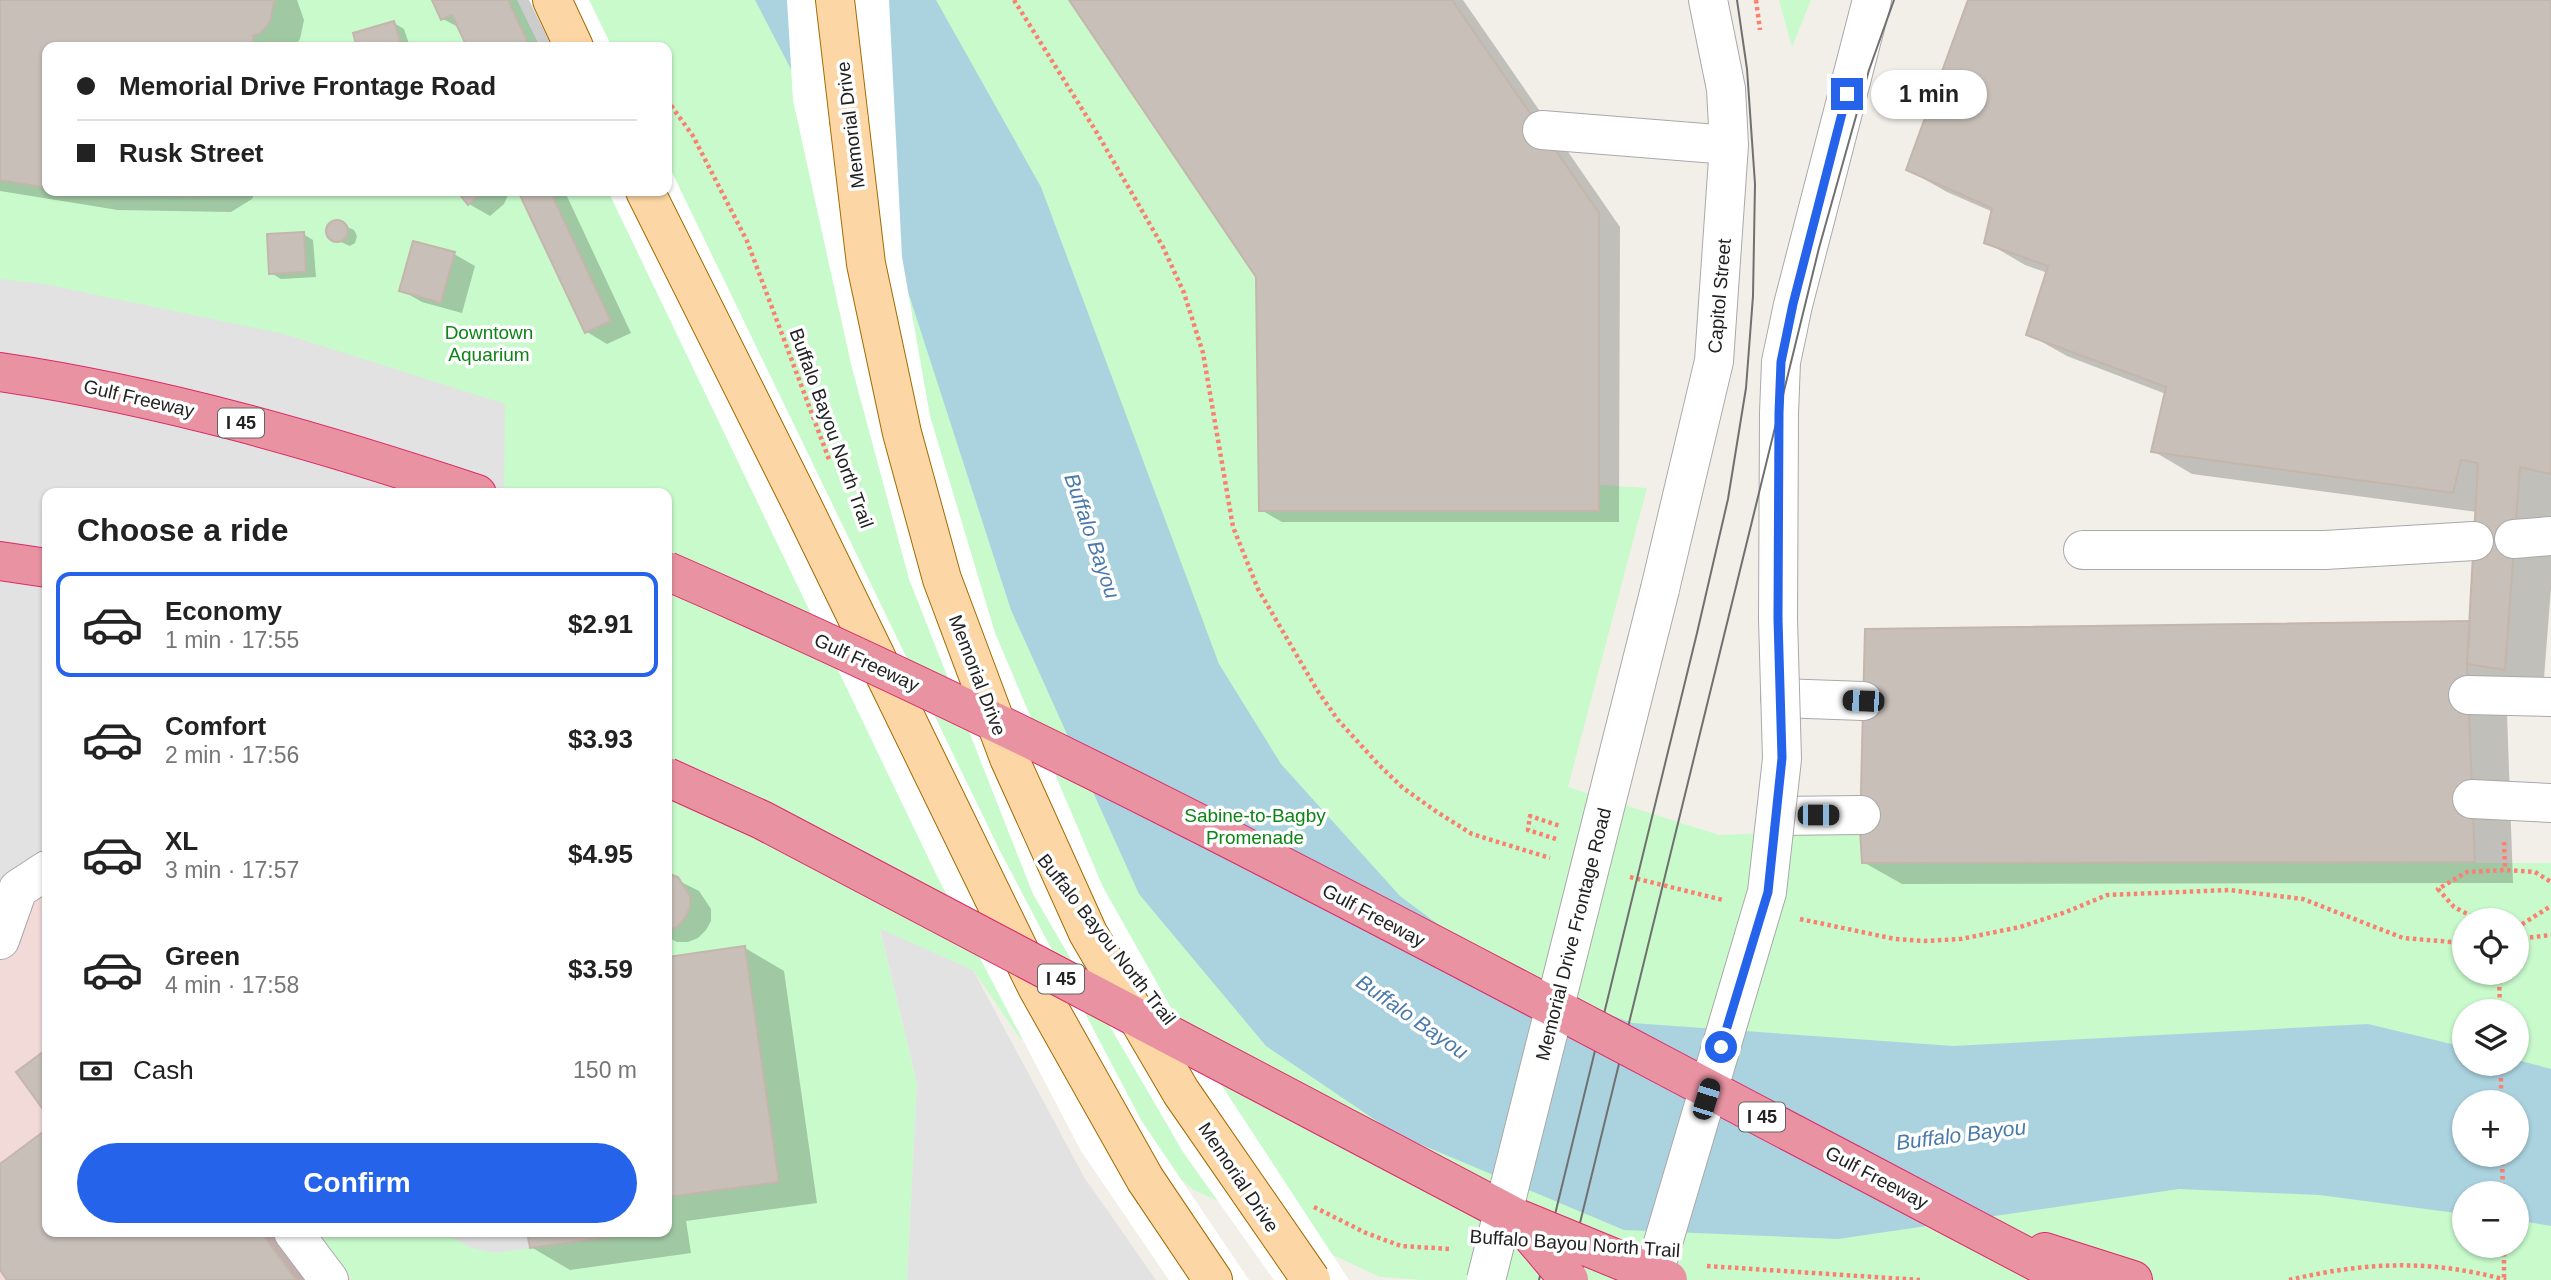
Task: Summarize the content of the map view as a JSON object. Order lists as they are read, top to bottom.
{
  "streets": {
    "highway": ["Gulf Freeway", "I 45"],
    "main road": ["Memorial Drive"],
    "street": ["Capitol Street", "Memorial Drive Frontage Road"],
    "path": ["Buffalo Bayou North Trail"]
  },
  "crossings": [
    ["Capitol Street", "Memorial Drive Frontage Road"],
    ["I 45", "Buffalo Bayou North Trail"]
  ],
  "water": ["Buffalo Bayou"],
  "parks": ["Downtown Aquarium", "Sabine-to-Bagby Promenade"],
  "page": {
    "banner": ["Memorial Drive Frontage Road", "Rusk Street"],
    "bubble": "1 min",
    "heading": "Choose a ride",
    "list": [
      {
        "name": "Economy",
        "note": "1 min · 17:55",
        "value": "$2.91"
      },
      {
        "name": "Comfort",
        "note": "2 min · 17:56",
        "value": "$3.93"
      },
      {
        "name": "XL",
        "note": "3 min · 17:57",
        "value": "$4.95"
      },
      {
        "name": "Green",
        "note": "4 min · 17:58",
        "value": "$3.59"
      }
    ],
    "map_buttons": ["+", "−"],
    "pay": ["Cash", "150 m"],
    "buttons": "Confirm"
  }
}
